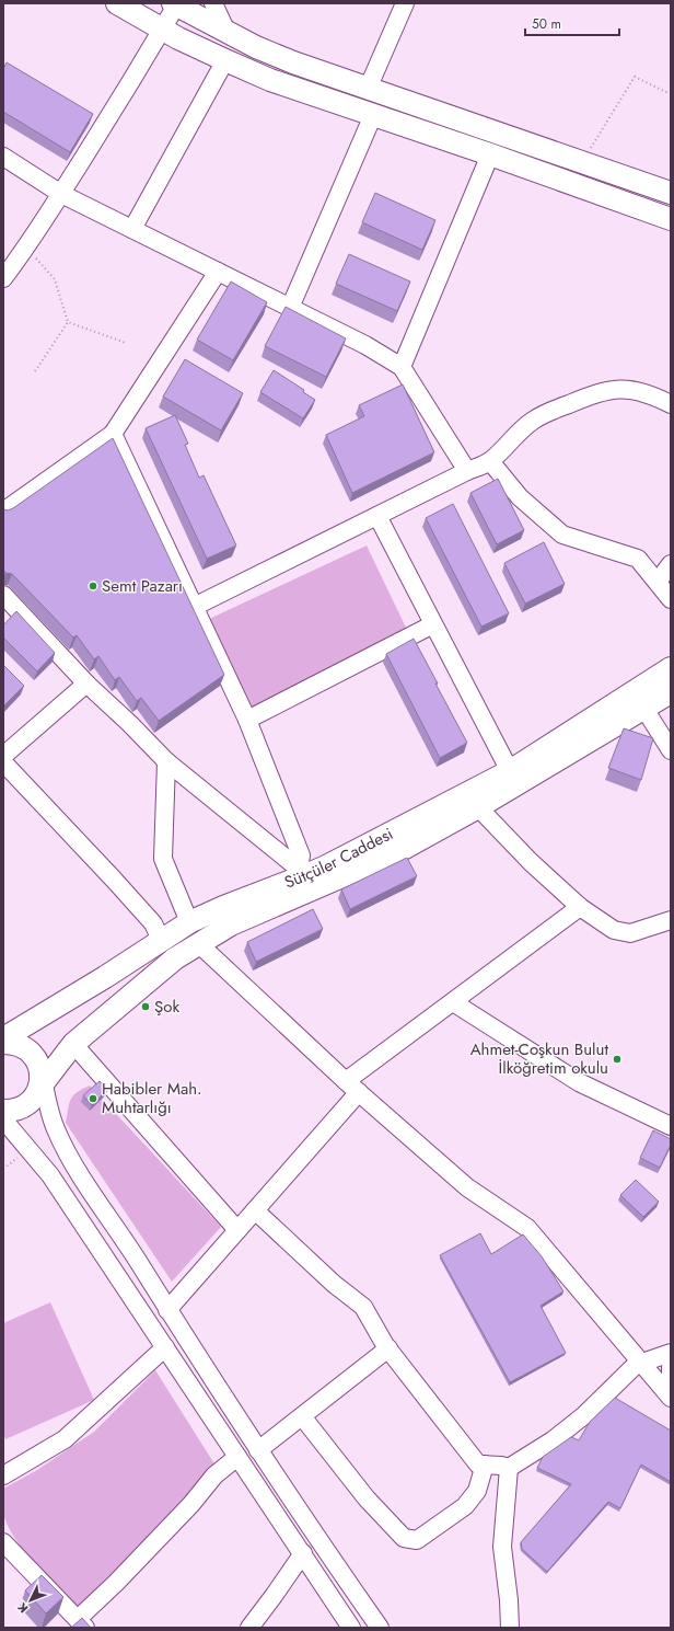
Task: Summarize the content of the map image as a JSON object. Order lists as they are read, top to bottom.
{
  "streets": {
    "main road": ["Sütçüler Caddesi"]
  },
  "places": [
    "Semt Pazarı",
    "Şok",
    "Ahmet-Coşkun Bulut İlköğretim okulu",
    "Habibler Mah. Muhtarlığı"
  ],
  "scale_bar": "50 m",
  "north": "bottom left"
}
